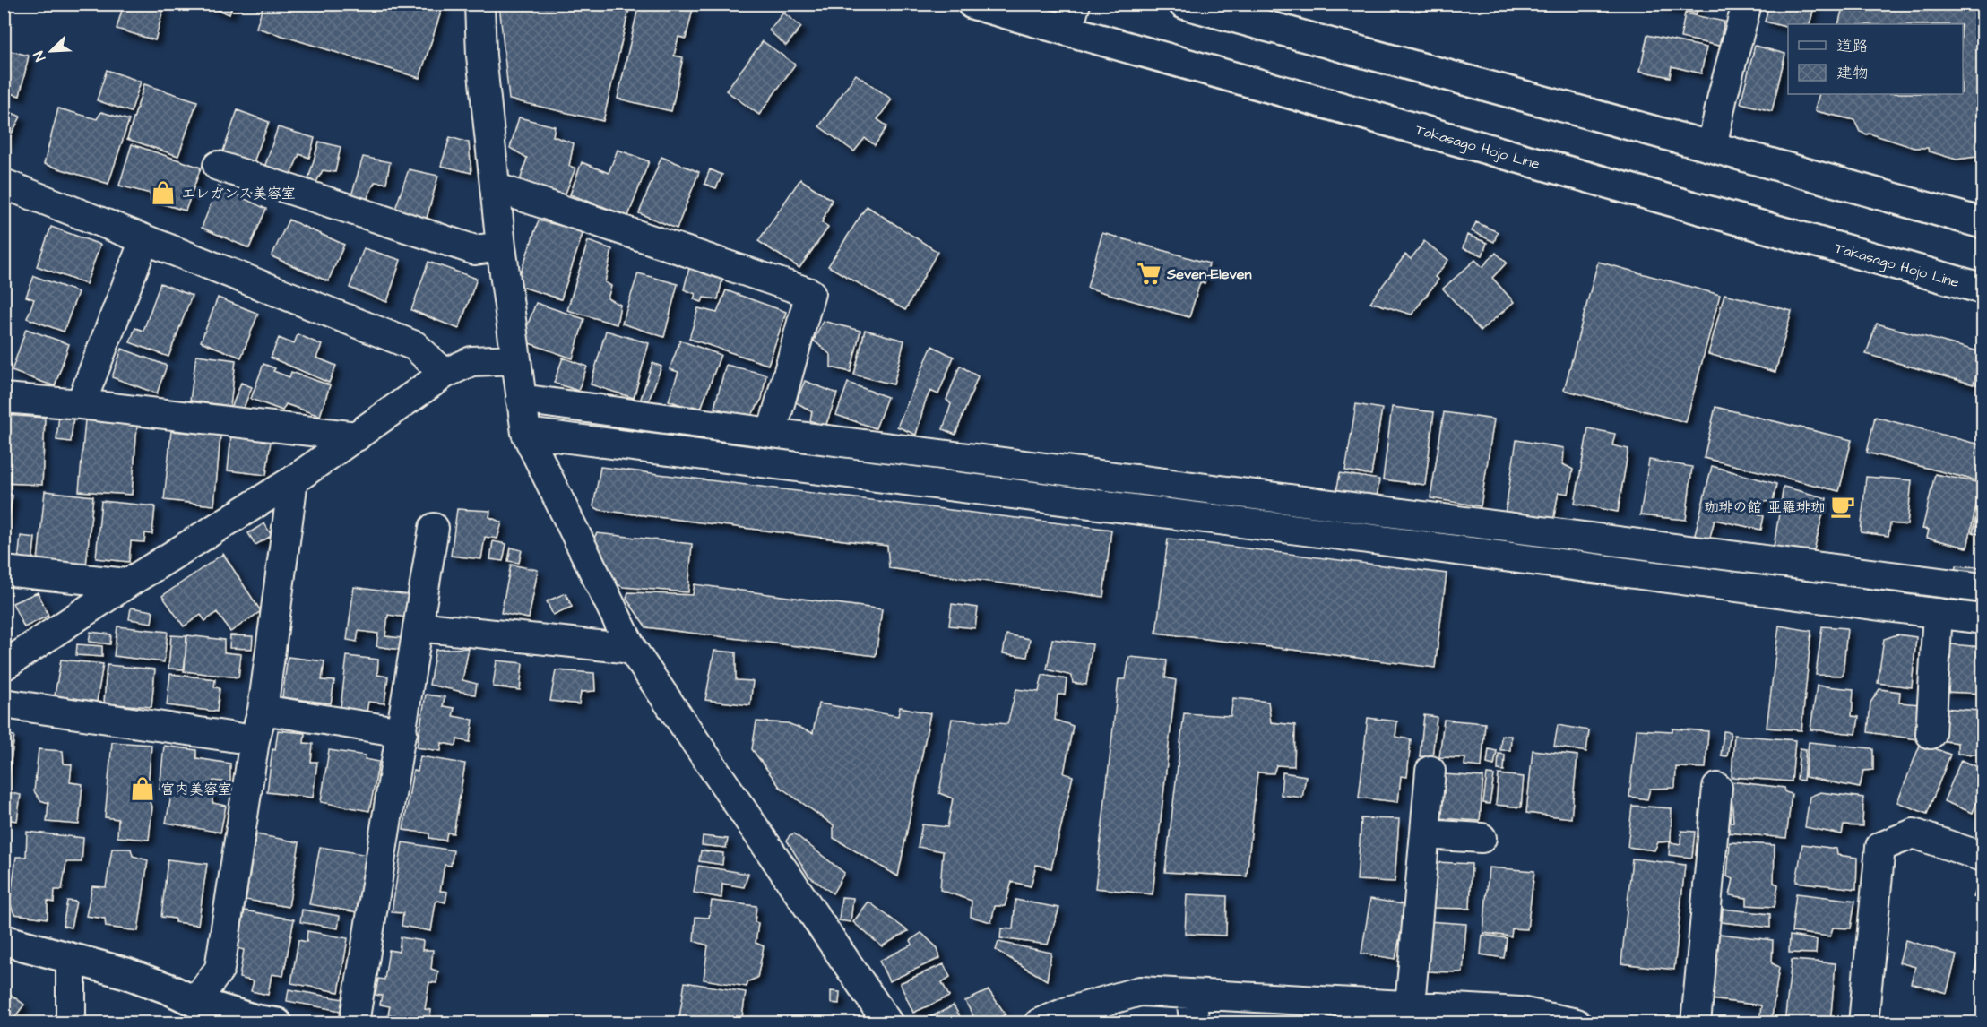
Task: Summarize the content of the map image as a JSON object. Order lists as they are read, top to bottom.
{
  "streets": {
    "main road": ["Takasago Hojo Line"]
  },
  "places": {
    "shop": ["エレガンス美容室", "宮内美容室"],
    "supermarket": ["Seven-Eleven"],
    "cafe": ["珈琲の館 亜羅琲珈"]
  },
  "legend": ["道路", "建物"],
  "north": "bottom left"
}
